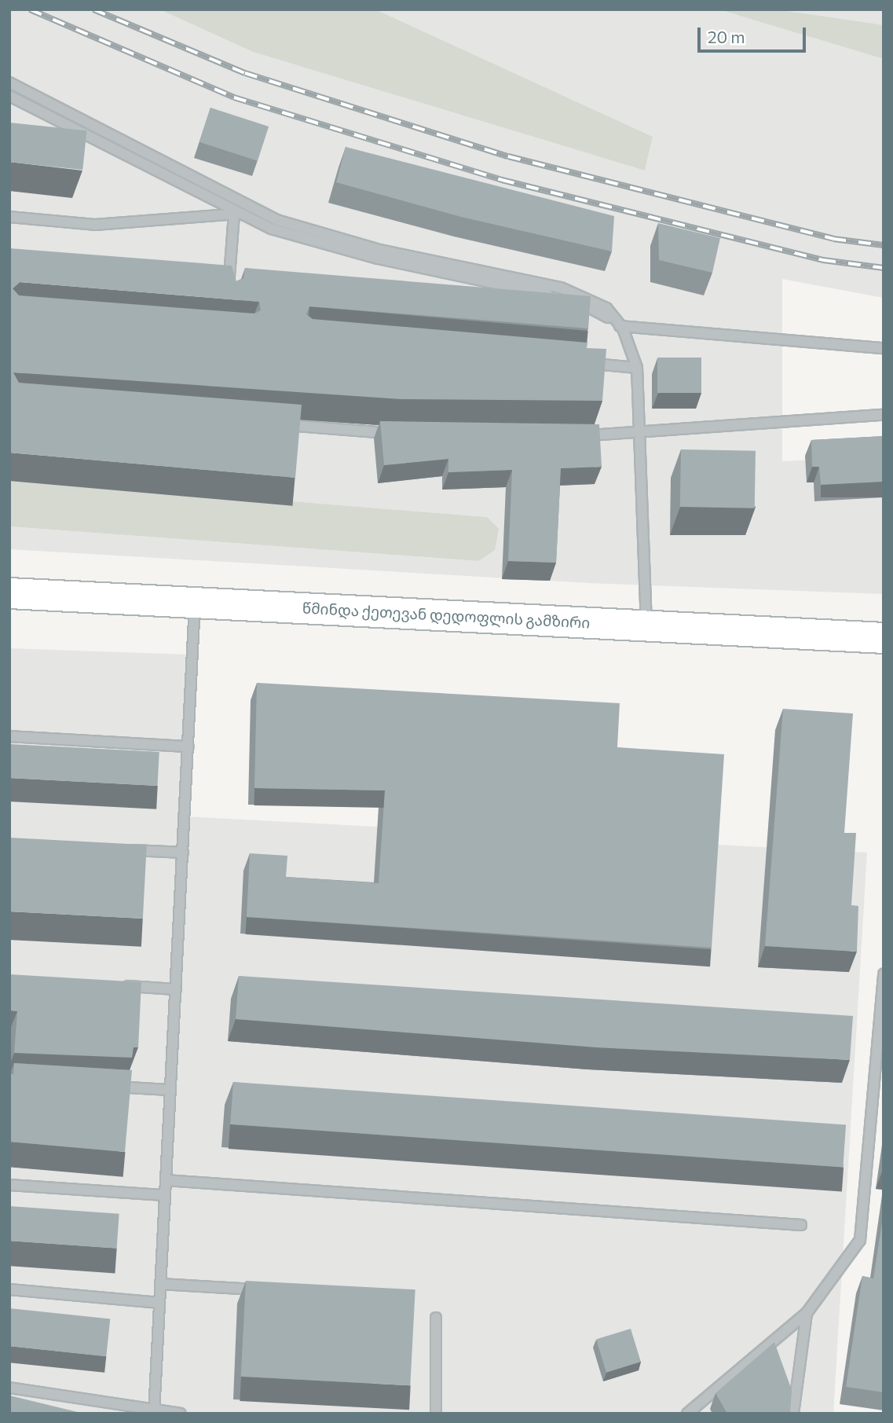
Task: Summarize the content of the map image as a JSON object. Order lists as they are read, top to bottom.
{
  "streets": {
    "main road": ["წმინდა ქეთევან დედოფლის გამზირი"]
  },
  "scale_bar": "20 m"
}
